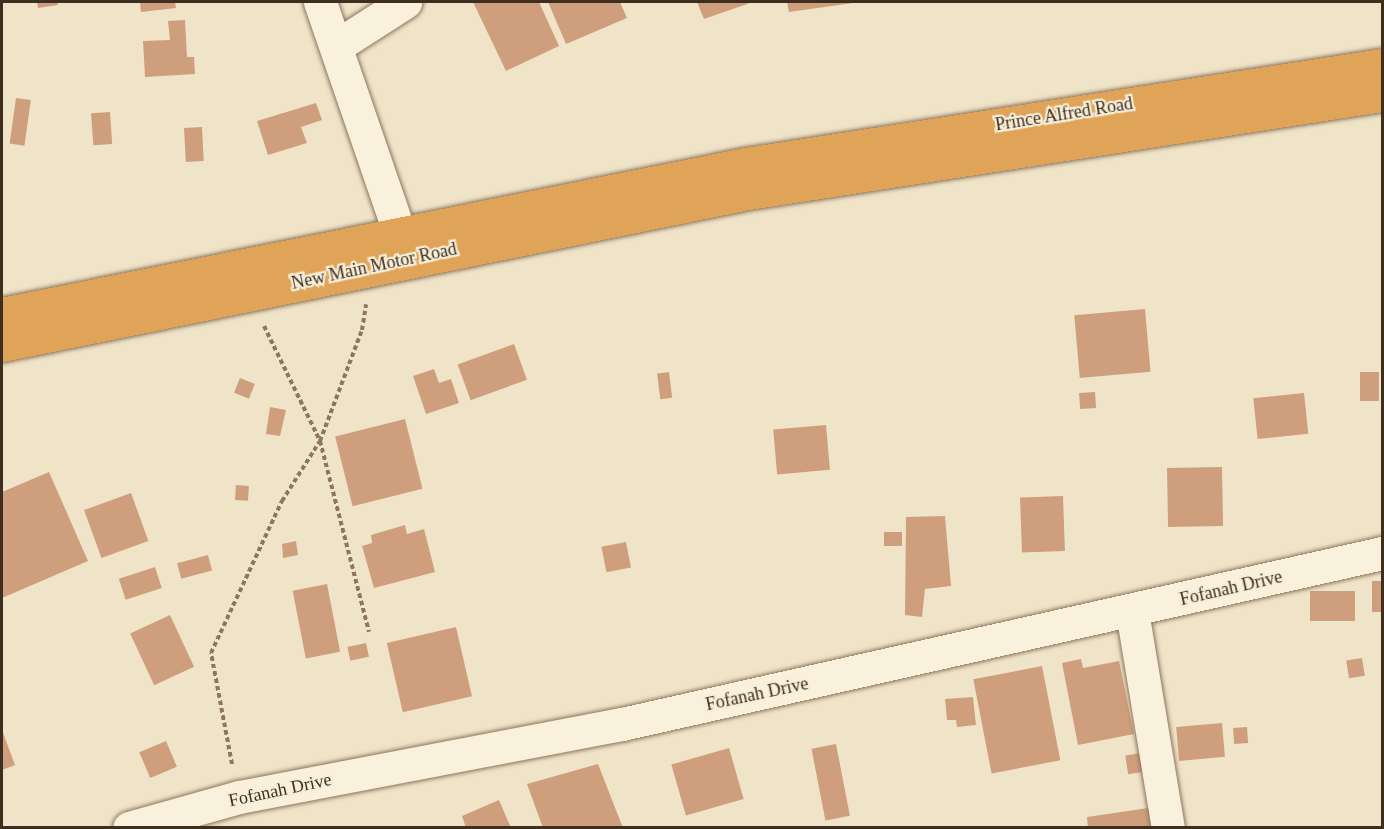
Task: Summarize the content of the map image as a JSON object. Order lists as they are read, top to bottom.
{
  "streets": {
    "highway": ["Prince Alfred Road", "New Main Motor Road"],
    "street": ["Fofanah Drive"]
  },
  "crossings": [
    ["Prince Alfred Road", "New Main Motor Road"]
  ]
}
